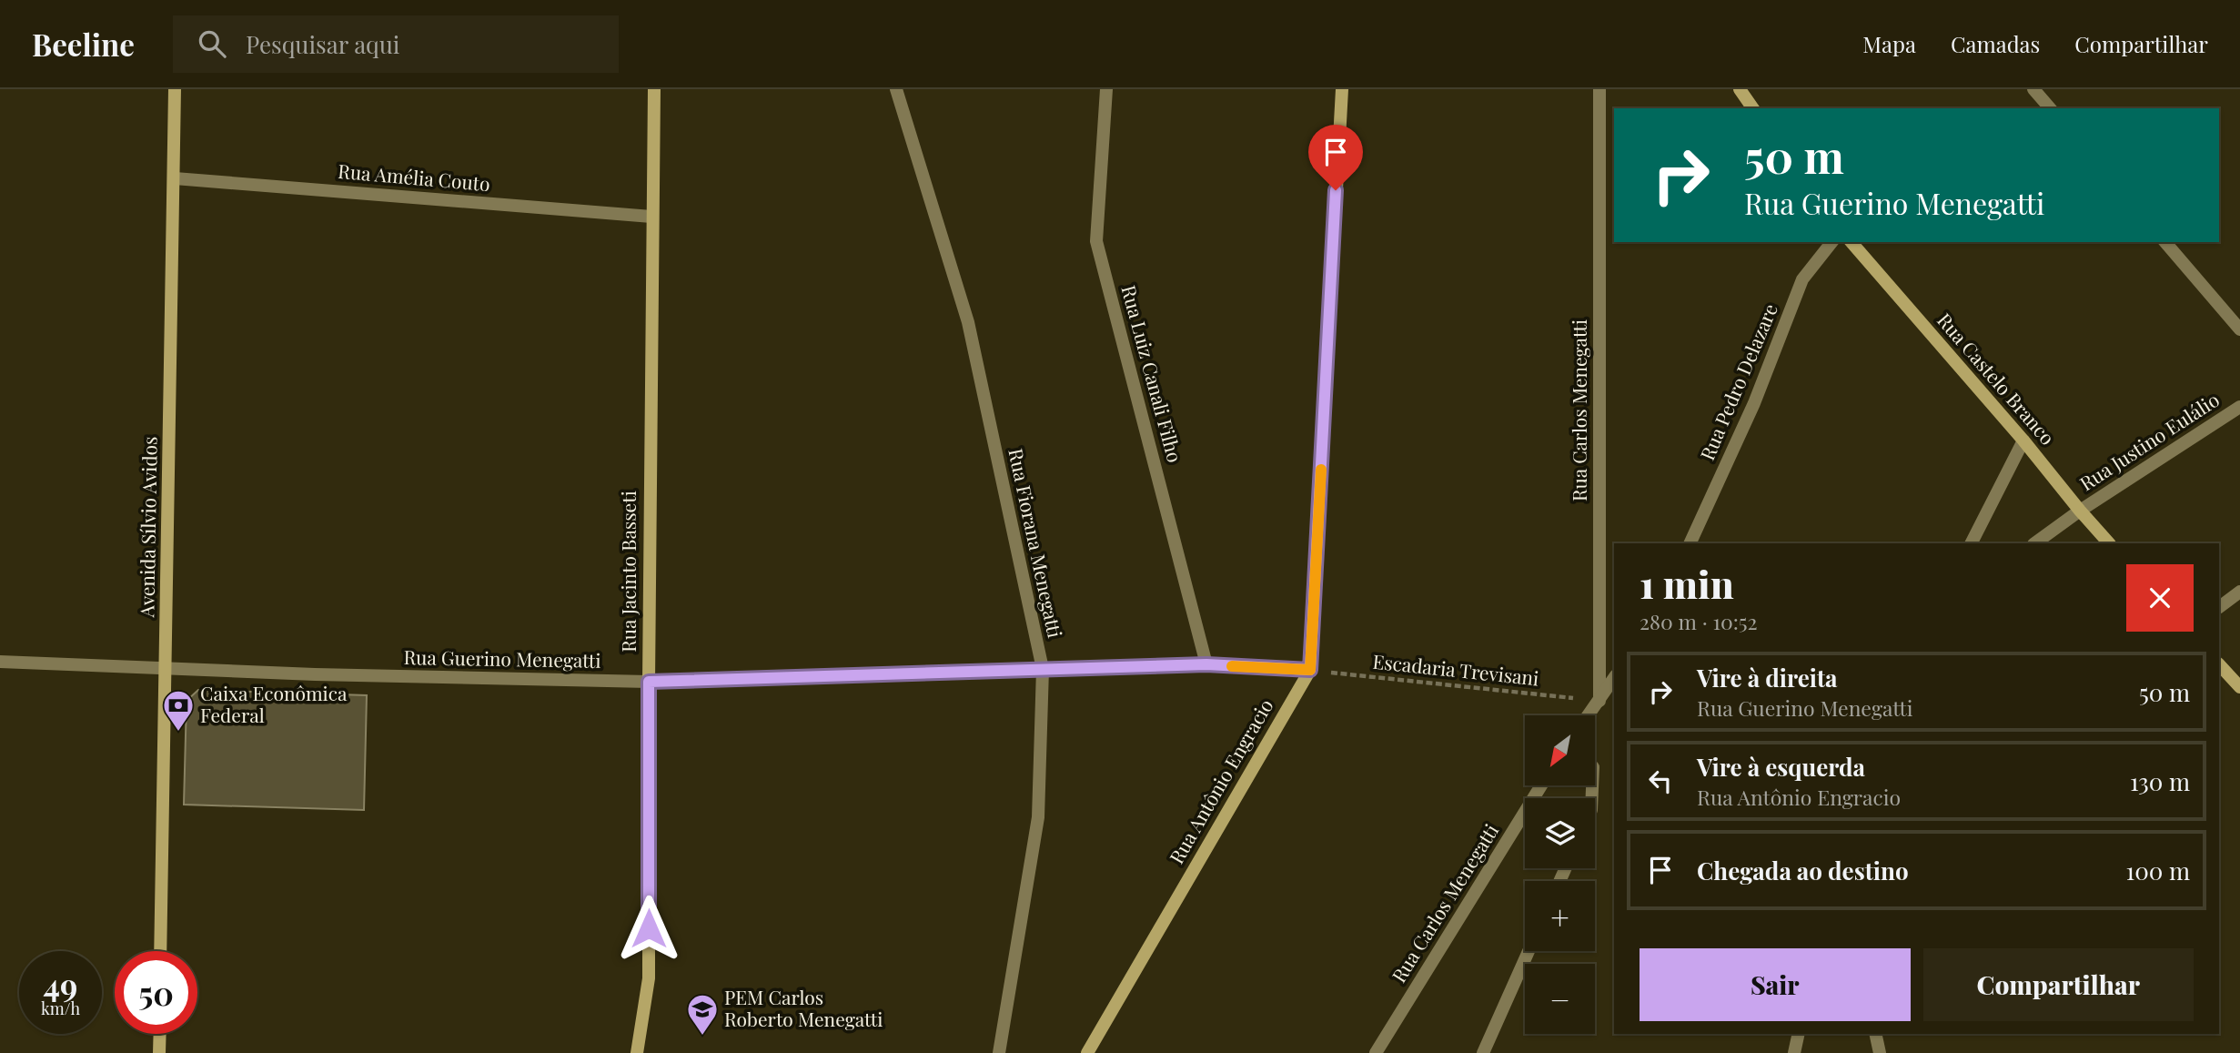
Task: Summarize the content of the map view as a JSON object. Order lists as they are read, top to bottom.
{
  "streets": {
    "main road": [
      "Rua Castelo Branco",
      "Avenida Sílvio Avidos",
      "Rua Jacinto Basseti",
      "Rua Antônio Engracio"
    ],
    "street": [
      "Rua Amélia Couto",
      "Rua Luiz Canali Filho",
      "Rua Pedro Delazare",
      "Rua Carlos Menegatti",
      "Rua Justino Eulálio",
      "Rua Fiorana Menegatti",
      "Rua Guerino Menegatti"
    ],
    "path": ["Escadaria Trevisani"]
  },
  "crossings": [
    ["Rua Amélia Couto", "Avenida Sílvio Avidos"],
    ["Rua Amélia Couto", "Rua Jacinto Basseti"],
    ["Rua Luiz Canali Filho", "Rua Guerino Menegatti"],
    ["Rua Castelo Branco", "Rua Justino Eulálio"],
    ["Rua Carlos Menegatti", "Escadaria Trevisani"],
    ["Avenida Sílvio Avidos", "Rua Guerino Menegatti"],
    ["Rua Fiorana Menegatti", "Rua Guerino Menegatti"],
    ["Rua Jacinto Basseti", "Rua Guerino Menegatti"],
    ["Rua Guerino Menegatti", "Escadaria Trevisani"],
    ["Rua Guerino Menegatti", "Rua Antônio Engracio"],
    ["Escadaria Trevisani", "Rua Antônio Engracio"]
  ],
  "places": {
    "bank": ["Caixa Econômica Federal"],
    "school or university": ["PEM Carlos Roberto Menegatti"]
  },
  "north": "bottom left",
  "page": {
    "header": "Beeline",
    "search": "Pesquisar aqui",
    "nav": ["Mapa", "Camadas", "Compartilhar"],
    "turn": ["50 m", "Rua Guerino Menegatti"],
    "heading": ["1 min", "280 m · 10:52"],
    "list": [
      {
        "name": "Vire à direita",
        "note": "Rua Guerino Menegatti",
        "value": "50 m"
      },
      {
        "name": "Vire à esquerda",
        "note": "Rua Antônio Engracio",
        "value": "130 m"
      },
      {
        "name": "Chegada ao destino",
        "value": "100 m"
      }
    ],
    "map_buttons": ["+", "−"],
    "buttons": ["Sair", "Compartilhar"],
    "speed": "49 km/h",
    "limit": "50"
  }
}
